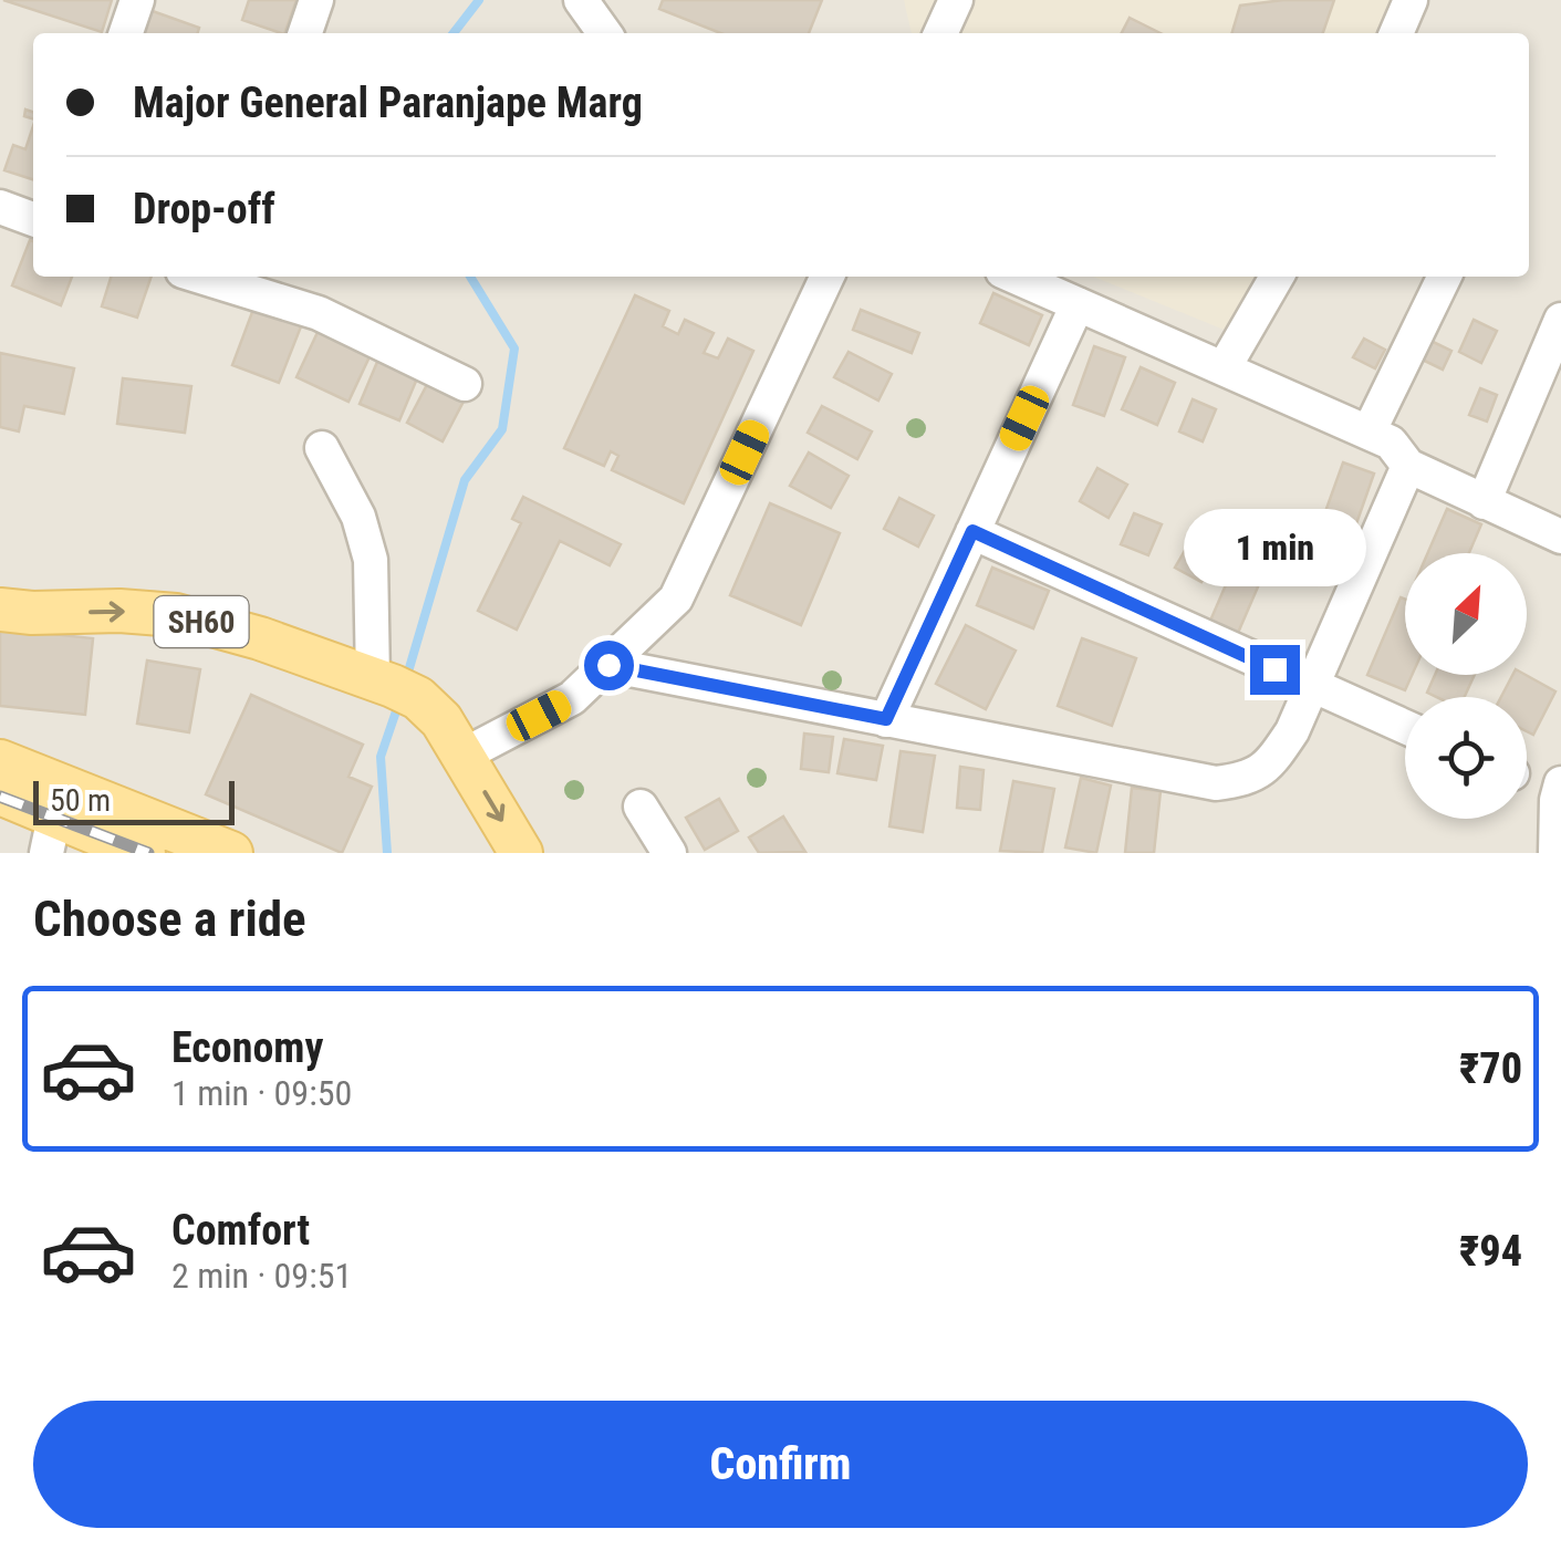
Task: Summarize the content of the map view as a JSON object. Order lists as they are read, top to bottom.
{
  "streets": {
    "main road": ["SH60"]
  },
  "scale_bar": "50 m",
  "north": "top right",
  "page": {
    "banner": ["Major General Paranjape Marg", "Drop-off"],
    "bubble": "1 min",
    "scale": "50 m",
    "heading": "Choose a ride",
    "list": [
      {
        "name": "Economy",
        "note": "1 min · 09:50",
        "value": "₹70"
      },
      {
        "name": "Comfort",
        "note": "2 min · 09:51",
        "value": "₹94"
      }
    ],
    "buttons": "Confirm"
  }
}
